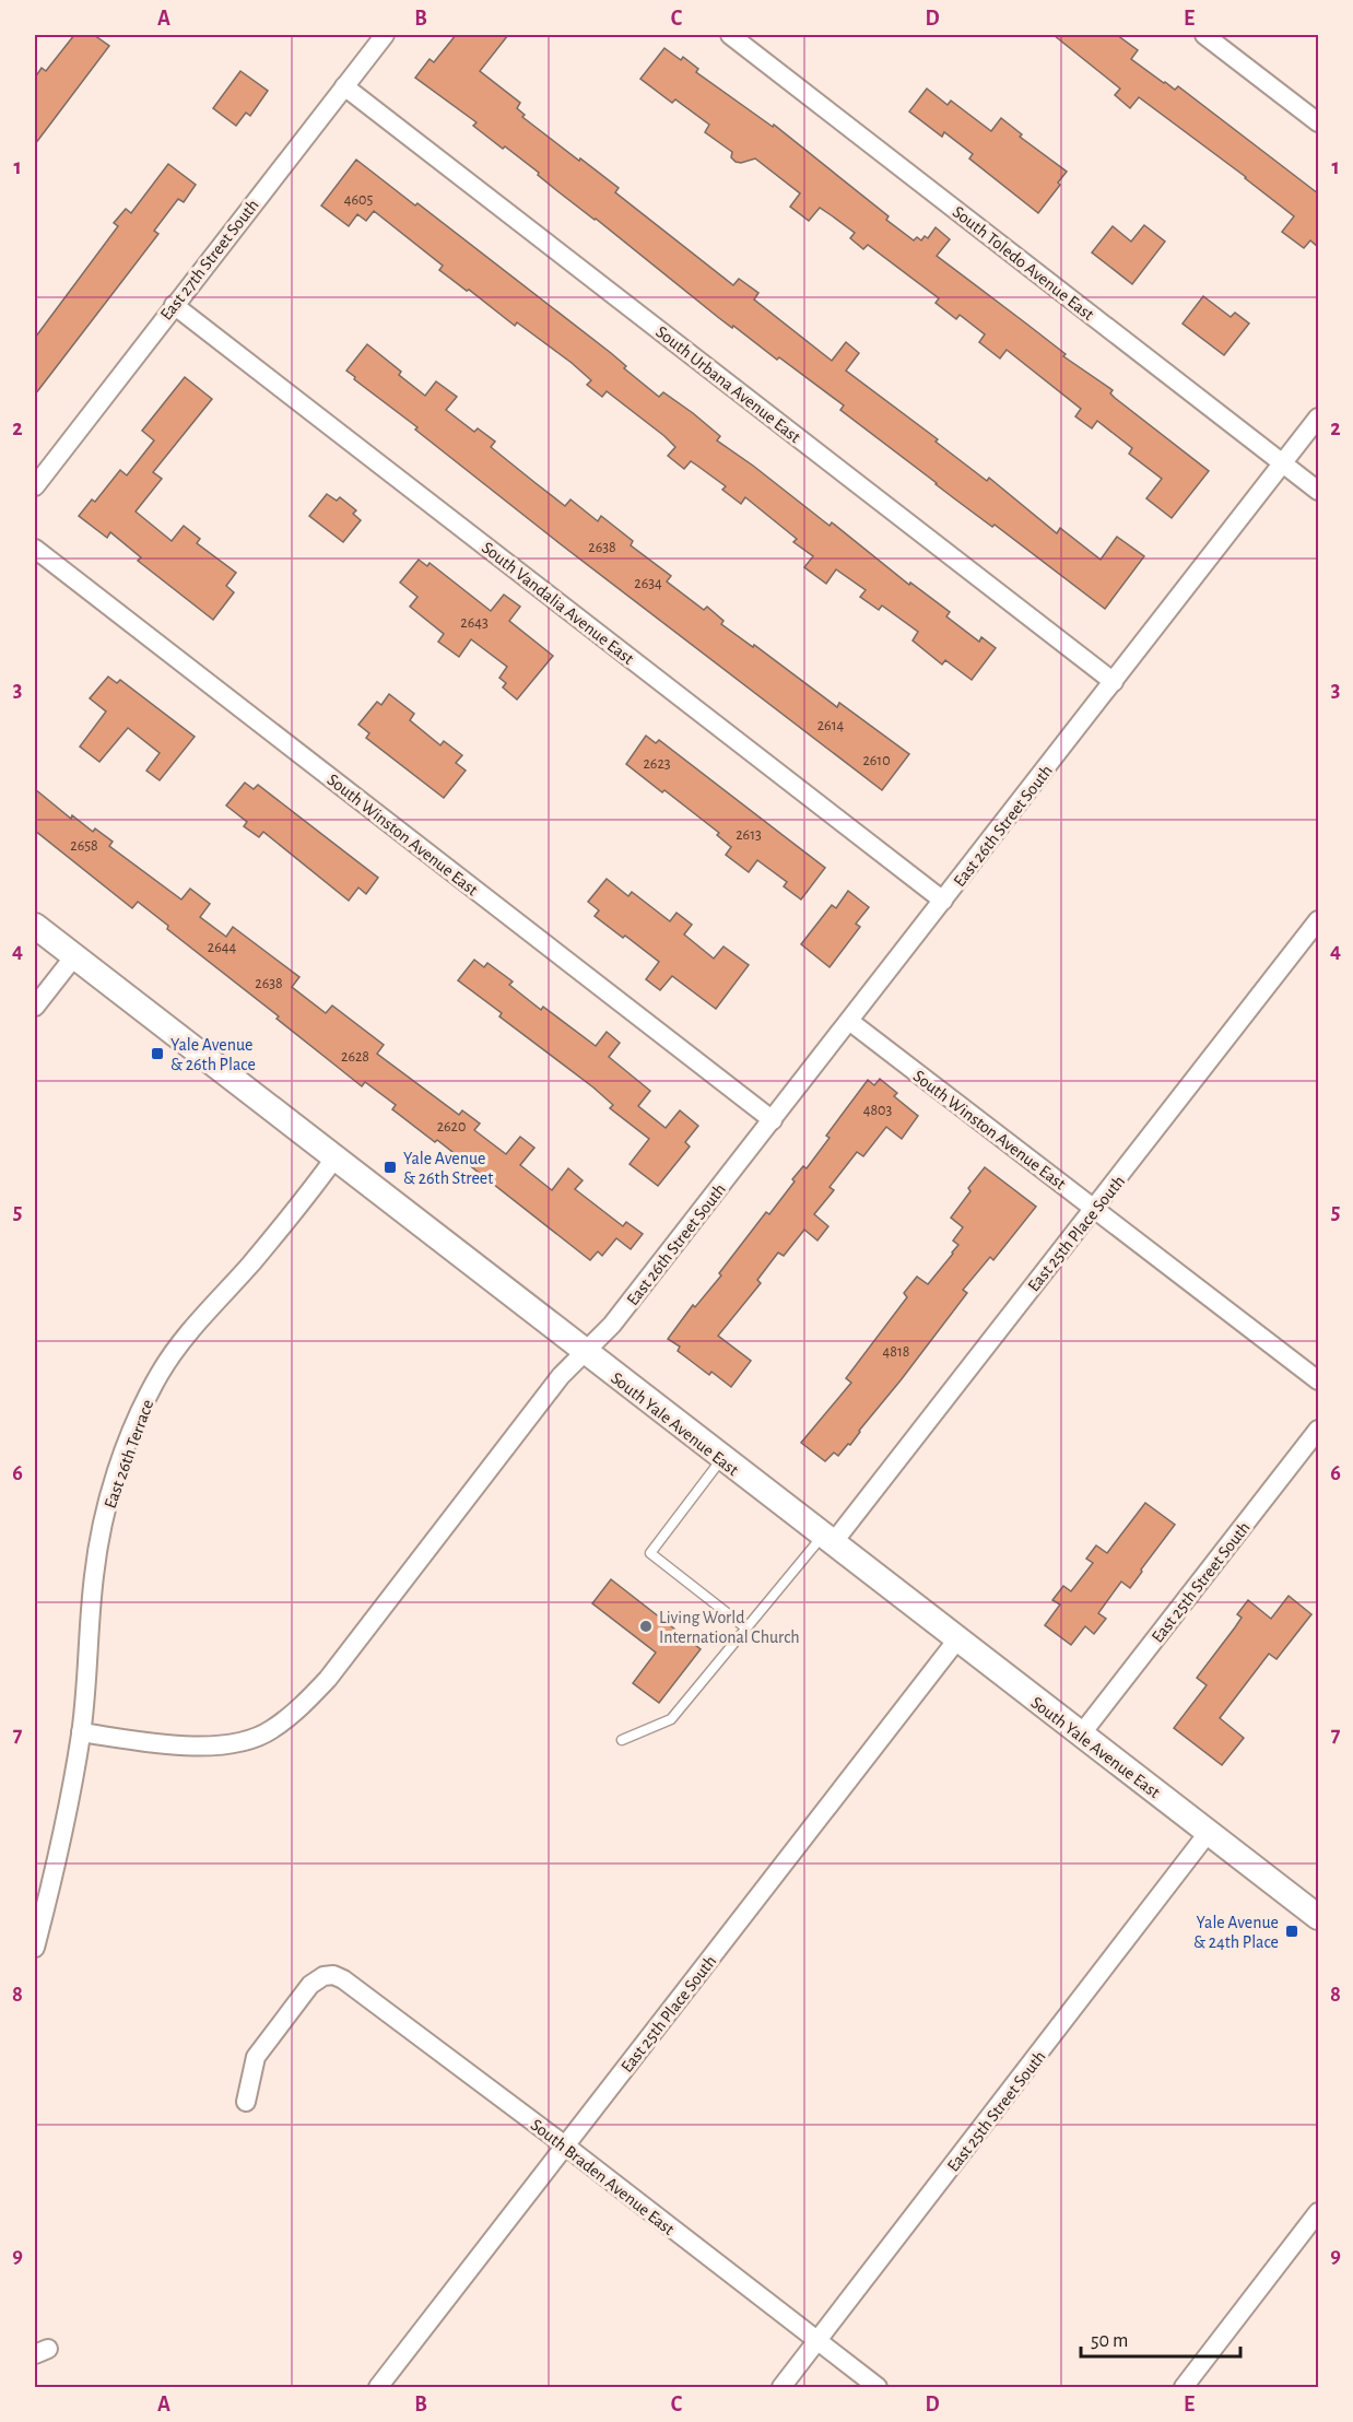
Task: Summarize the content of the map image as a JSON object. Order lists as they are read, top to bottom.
{
  "streets": {
    "main road": ["South Yale Avenue East"],
    "street": [
      "East 27th Street South",
      "South Toledo Avenue East",
      "South Urbana Avenue East",
      "South Vandalia Avenue East",
      "East 26th Street South",
      "South Winston Avenue East",
      "East 25th Place South",
      "East 26th Terrace",
      "East 25th Street South",
      "South Braden Avenue East"
    ]
  },
  "crossings": [
    ["East 27th Street South", "South Urbana Avenue East"],
    ["East 27th Street South", "South Vandalia Avenue East"],
    ["South Toledo Avenue East", "East 26th Street South"],
    ["South Urbana Avenue East", "East 26th Street South"],
    ["South Vandalia Avenue East", "East 26th Street South"],
    ["East 26th Street South", "South Winston Avenue East"],
    ["East 26th Street South", "South Yale Avenue East"],
    ["East 26th Street South", "East 26th Terrace"],
    ["South Winston Avenue East", "East 25th Place South"],
    ["East 25th Place South", "South Yale Avenue East"],
    ["East 25th Place South", "South Braden Avenue East"],
    ["South Yale Avenue East", "East 26th Terrace"],
    ["South Yale Avenue East", "East 25th Street South"],
    ["East 25th Street South", "South Braden Avenue East"]
  ],
  "places": {
    "transit": ["Yale Avenue & 26th Place", "Yale Avenue & 26th Street", "Yale Avenue & 24th Place"],
    "other": ["Living World International Church"]
  },
  "house_numbers": [
    "4605",
    "2638",
    "2634",
    "2643",
    "2614",
    "2610",
    "2623",
    "2613",
    "2658",
    "2644",
    "2638",
    "2628",
    "4803",
    "2620",
    "4818"
  ],
  "scale_bar": "50 m",
  "grid": {
    "columns": [
      "A",
      "B",
      "C",
      "D",
      "E"
    ],
    "rows": [
      "1",
      "2",
      "3",
      "4",
      "5",
      "6",
      "7",
      "8",
      "9"
    ]
  }
}
